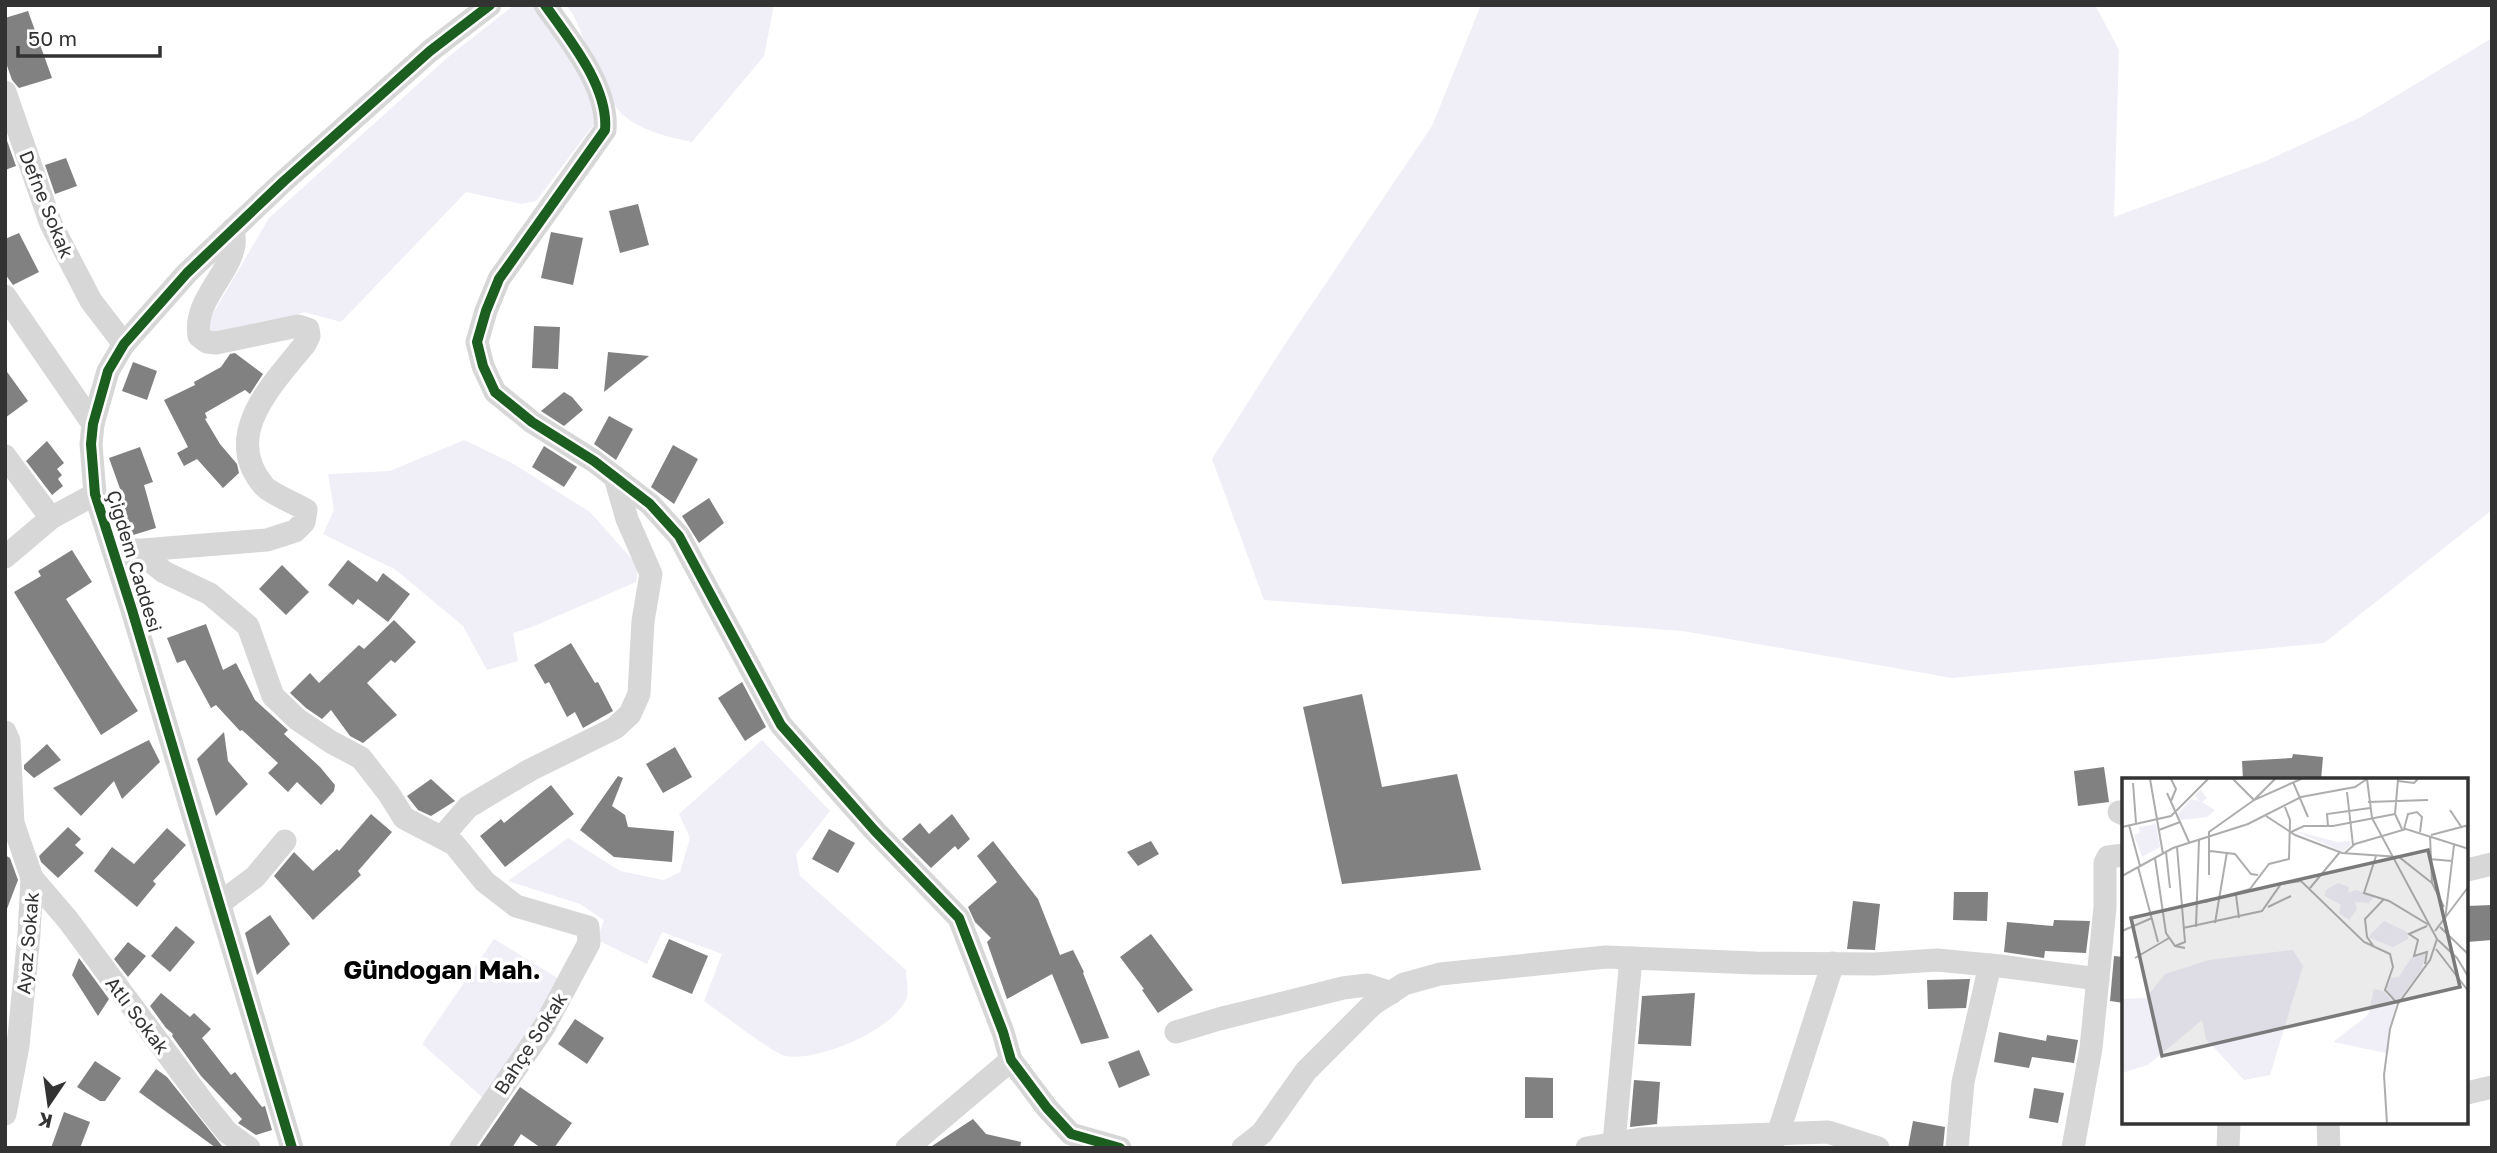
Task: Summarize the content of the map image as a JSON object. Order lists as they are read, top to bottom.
{
  "streets": {
    "street": [
      "Defne Sokak",
      "Çiğdem Caddesi",
      "Ayaz Sokak",
      "Atlı Sokak",
      "Bahçe Sokak"
    ]
  },
  "crossings": [
    ["Defne Sokak", "Çiğdem Caddesi"],
    ["Ayaz Sokak", "Atlı Sokak"]
  ],
  "districts": ["Gündoğan Mah."],
  "scale_bar": "50 m",
  "north": "bottom"
}
